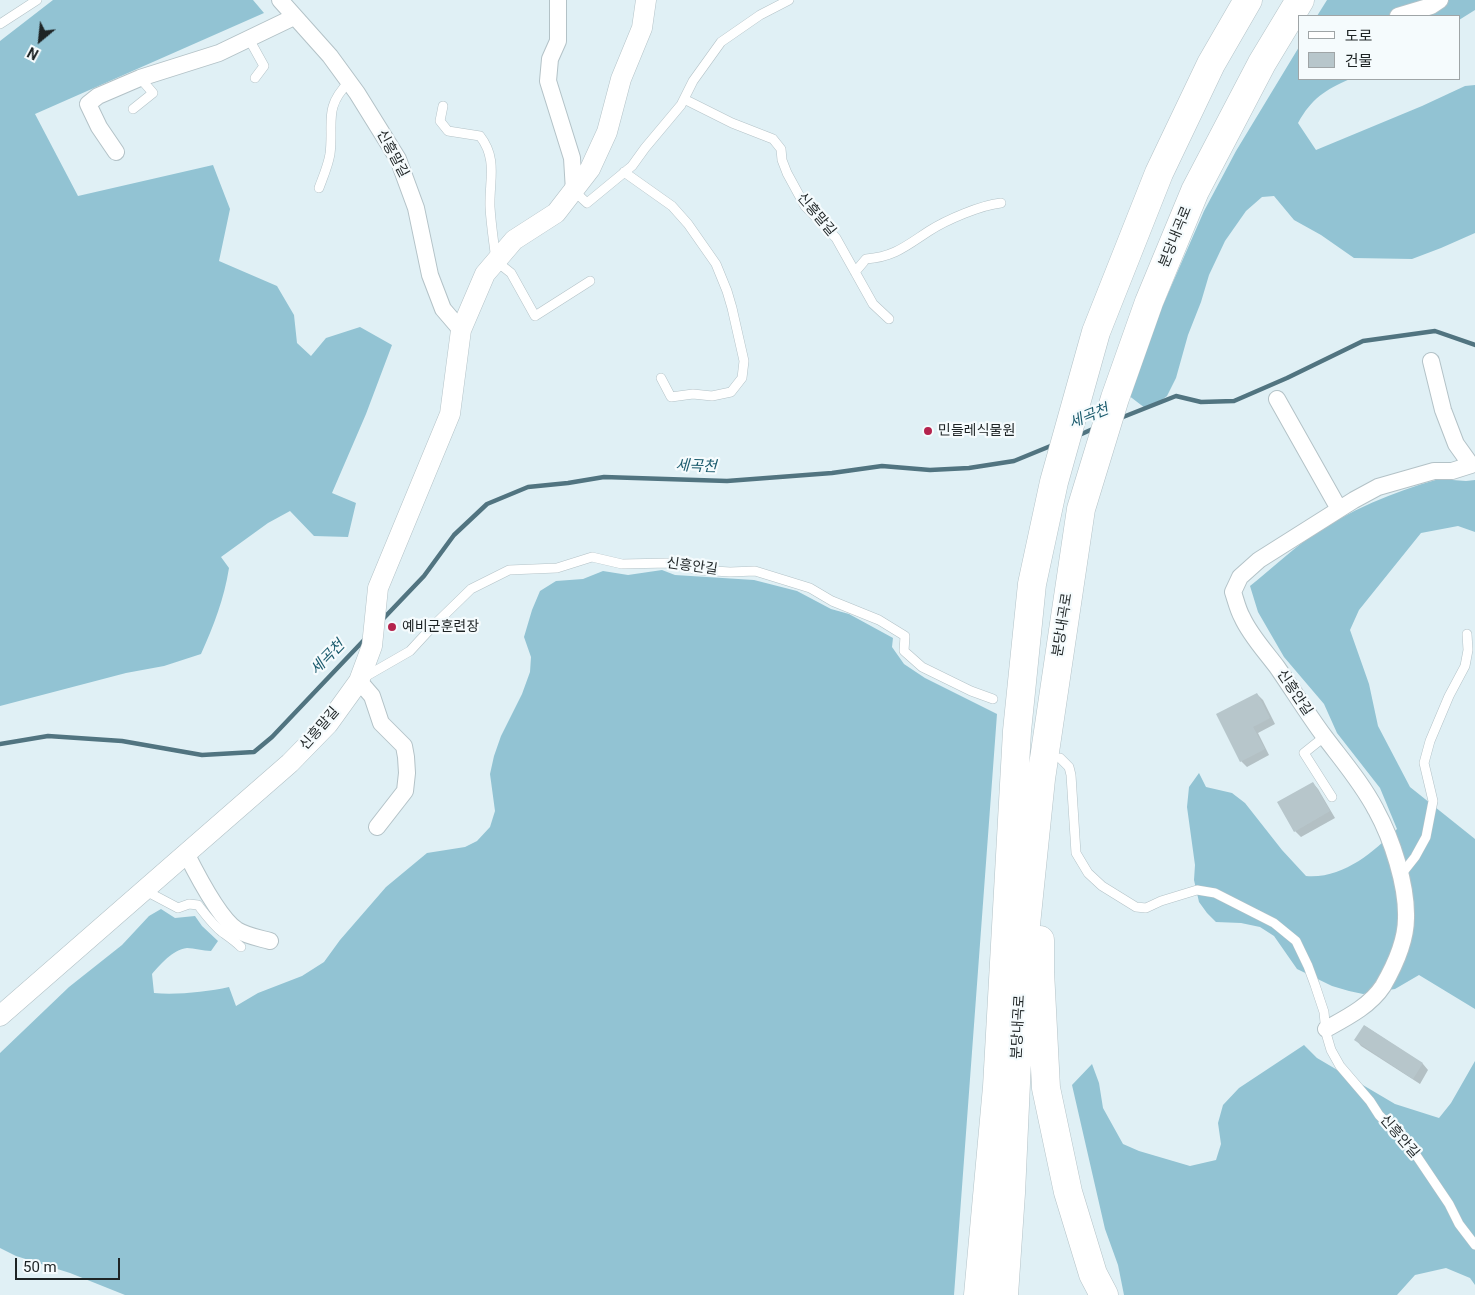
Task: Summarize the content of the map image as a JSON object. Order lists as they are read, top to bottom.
{
  "streets": {
    "highway": ["분당내곡로"],
    "street": ["신흥말길", "신흥안길"]
  },
  "crossings": [
    ["신흥말길", "신흥안길"]
  ],
  "water": ["세곡천"],
  "places": ["민들레식물원", "예비군훈련장"],
  "legend": ["도로", "건물"],
  "scale_bar": "50 m",
  "north": "bottom left"
}
